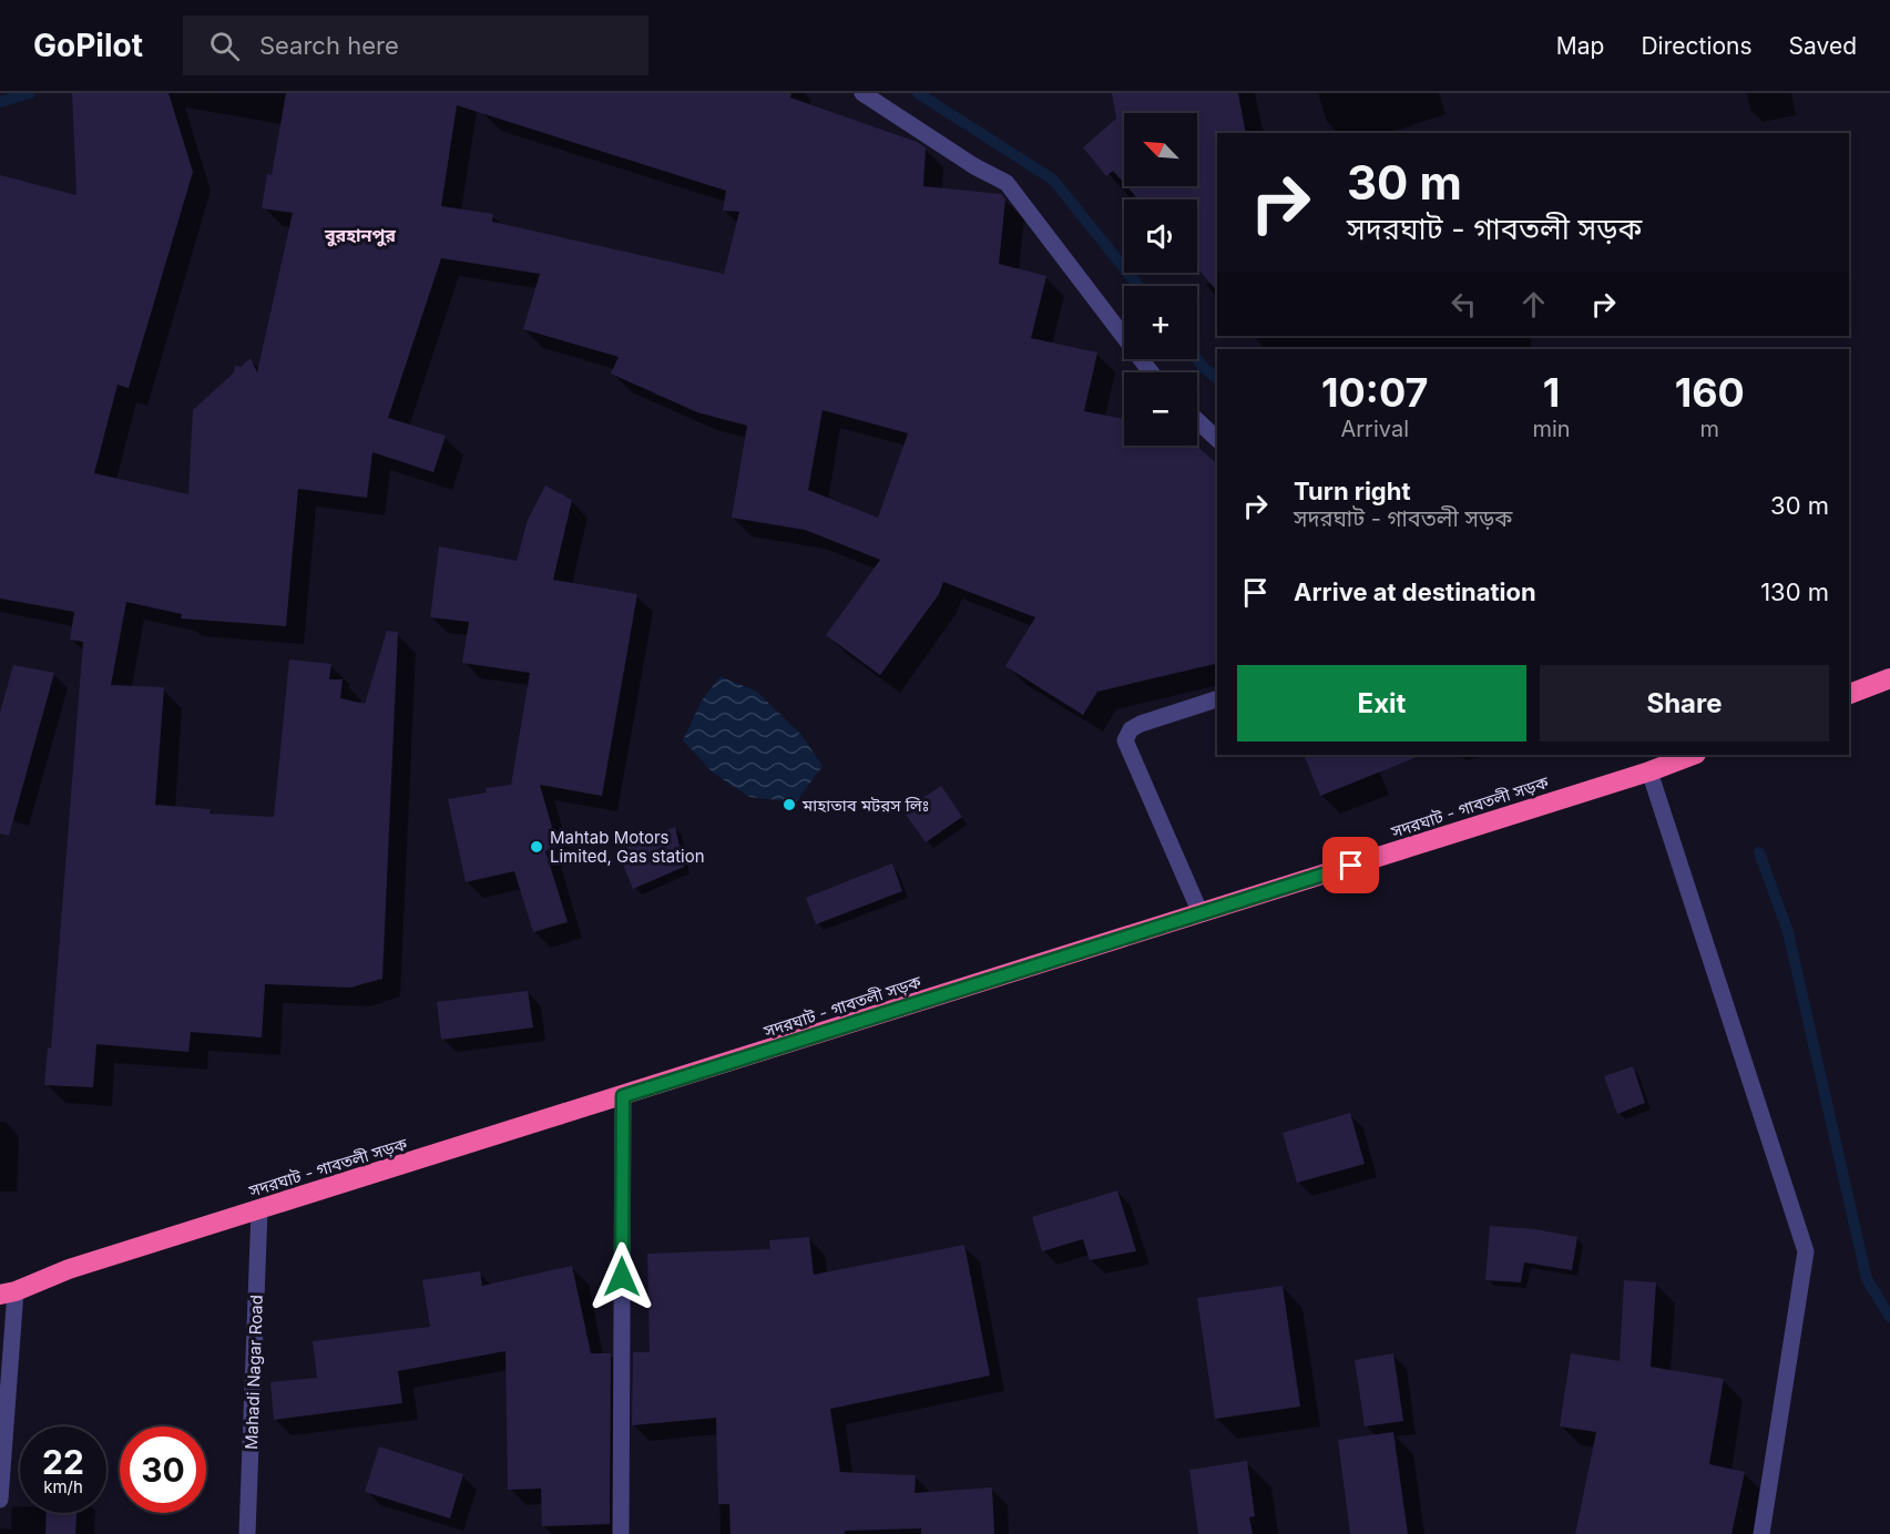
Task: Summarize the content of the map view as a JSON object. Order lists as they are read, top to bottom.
{
  "streets": {
    "highway": ["সদরঘাট - গাবতলী সড়ক"],
    "street": ["Mahadi Nagar Road"]
  },
  "crossings": [
    ["সদরঘাট - গাবতলী সড়ক", "Mahadi Nagar Road"]
  ],
  "districts": ["বুরহানপুর"],
  "places": ["মাহাতাব মটরস লিঃ", "Mahtab Motors Limited, Gas station"],
  "north": "top left",
  "page": {
    "header": "GoPilot",
    "search": "Search here",
    "nav": ["Map", "Directions", "Saved"],
    "map_buttons": ["+", "−"],
    "turn": ["30 m", "সদরঘাট - গাবতলী সড়ক"],
    "eta": [
      "10:07",
      "Arrival",
      "1",
      "min",
      "160",
      "m"
    ],
    "list": [
      {
        "name": "Turn right",
        "note": "সদরঘাট - গাবতলী সড়ক",
        "value": "30 m"
      },
      {
        "name": "Arrive at destination",
        "value": "130 m"
      }
    ],
    "buttons": ["Exit", "Share"],
    "speed": "22 km/h",
    "limit": "30"
  }
}
